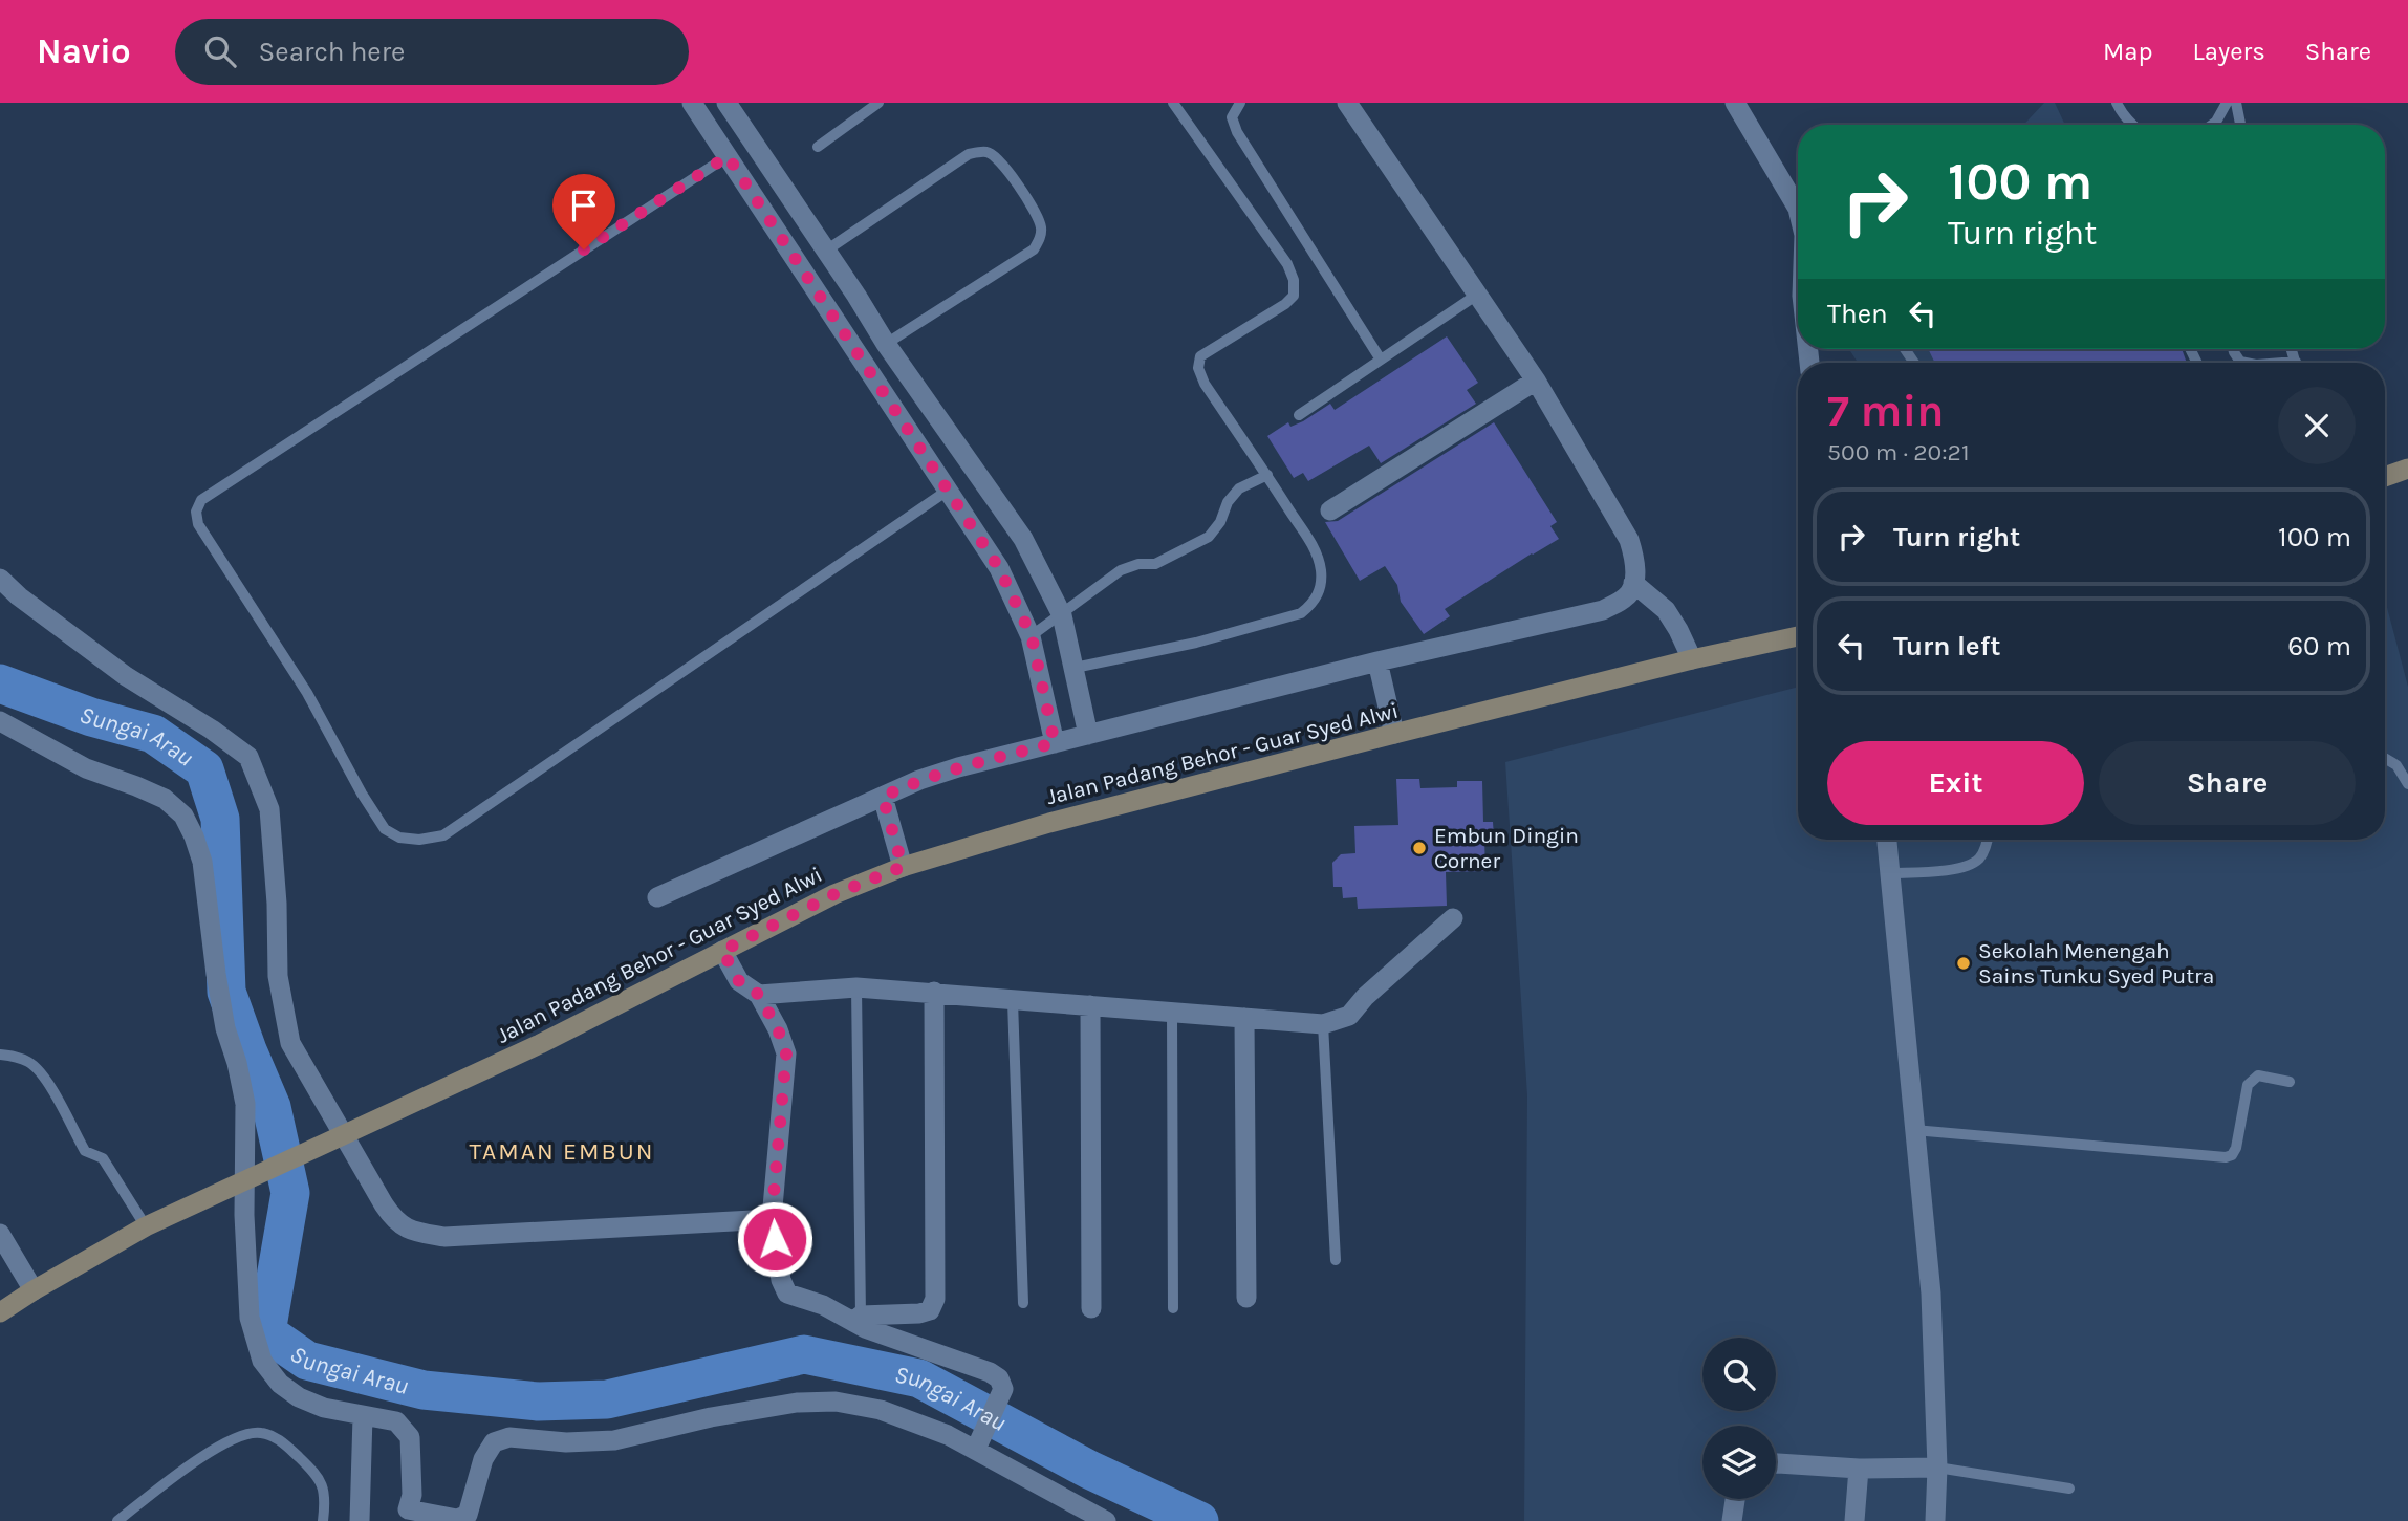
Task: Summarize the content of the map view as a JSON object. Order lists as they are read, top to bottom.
{
  "streets": {
    "main road": ["Jalan Padang Behor - Guar Syed Alwi"]
  },
  "districts": ["TAMAN EMBUN"],
  "water": ["Sungai Arau"],
  "places": ["Embun Dingin Corner", "Sekolah Menengah Sains Tunku Syed Putra"],
  "page": {
    "header": "Navio",
    "search": "Search here",
    "nav": ["Map", "Layers", "Share"],
    "turn": ["100 m", "Turn right"],
    "then": "Then",
    "heading": ["7 min", "500 m · 20:21"],
    "list": [
      {
        "name": "Turn right",
        "value": "100 m"
      },
      {
        "name": "Turn left",
        "value": "60 m"
      }
    ],
    "buttons": ["Exit", "Share"]
  }
}
